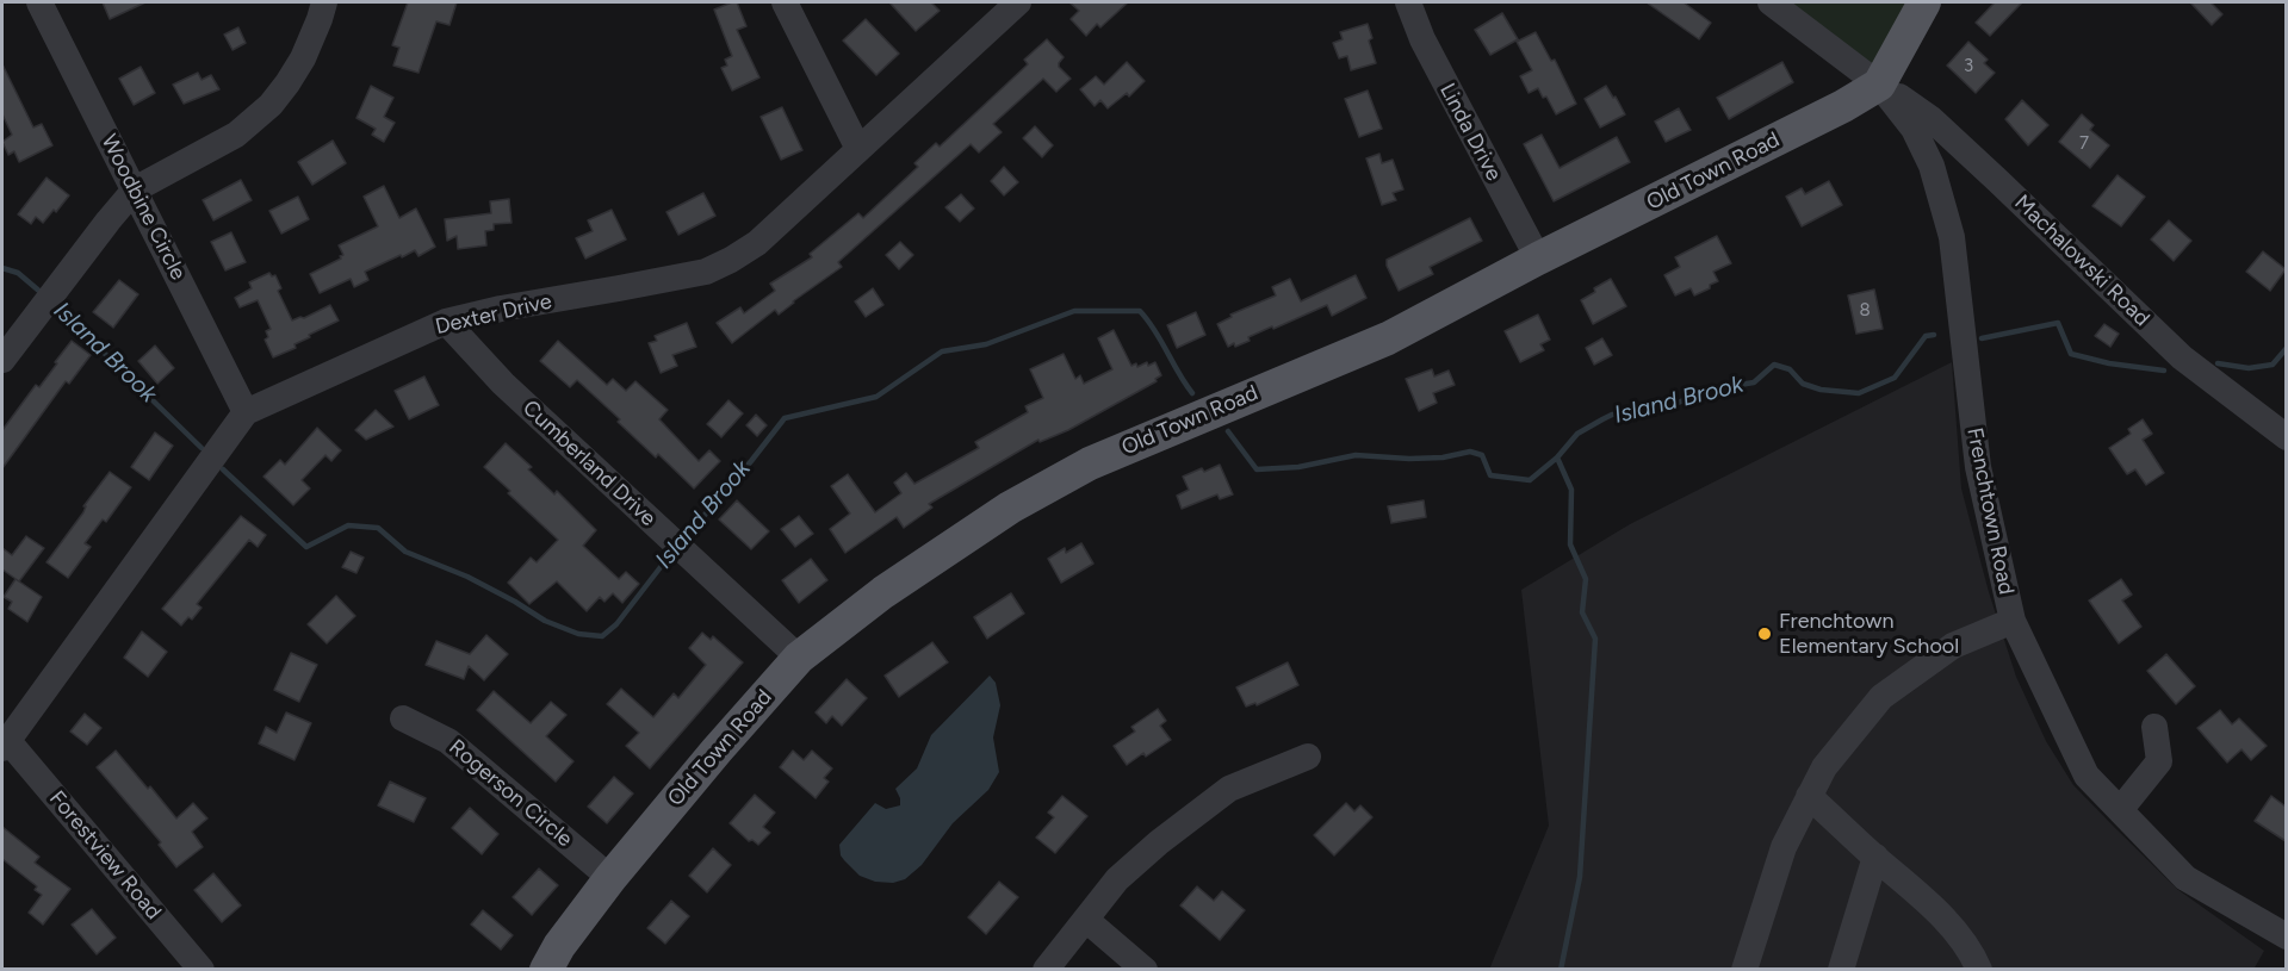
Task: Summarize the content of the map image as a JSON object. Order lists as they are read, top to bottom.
{
  "streets": {
    "main road": ["Old Town Road"],
    "street": [
      "Linda Drive",
      "Woodbine Circle",
      "Machalowski Road",
      "Dexter Drive",
      "Cumberland Drive",
      "Frenchtown Road",
      "Rogerson Circle",
      "Forestview Road"
    ]
  },
  "crossings": [
    ["Linda Drive", "Old Town Road"],
    ["Old Town Road", "Machalowski Road"],
    ["Old Town Road", "Cumberland Drive"],
    ["Old Town Road", "Frenchtown Road"],
    ["Old Town Road", "Rogerson Circle"],
    ["Woodbine Circle", "Dexter Drive"],
    ["Machalowski Road", "Frenchtown Road"],
    ["Dexter Drive", "Cumberland Drive"],
    ["Dexter Drive", "Forestview Road"]
  ],
  "water": ["Island Brook"],
  "places": ["Frenchtown Elementary School"],
  "house_numbers": ["3", "7", "8"]
}
